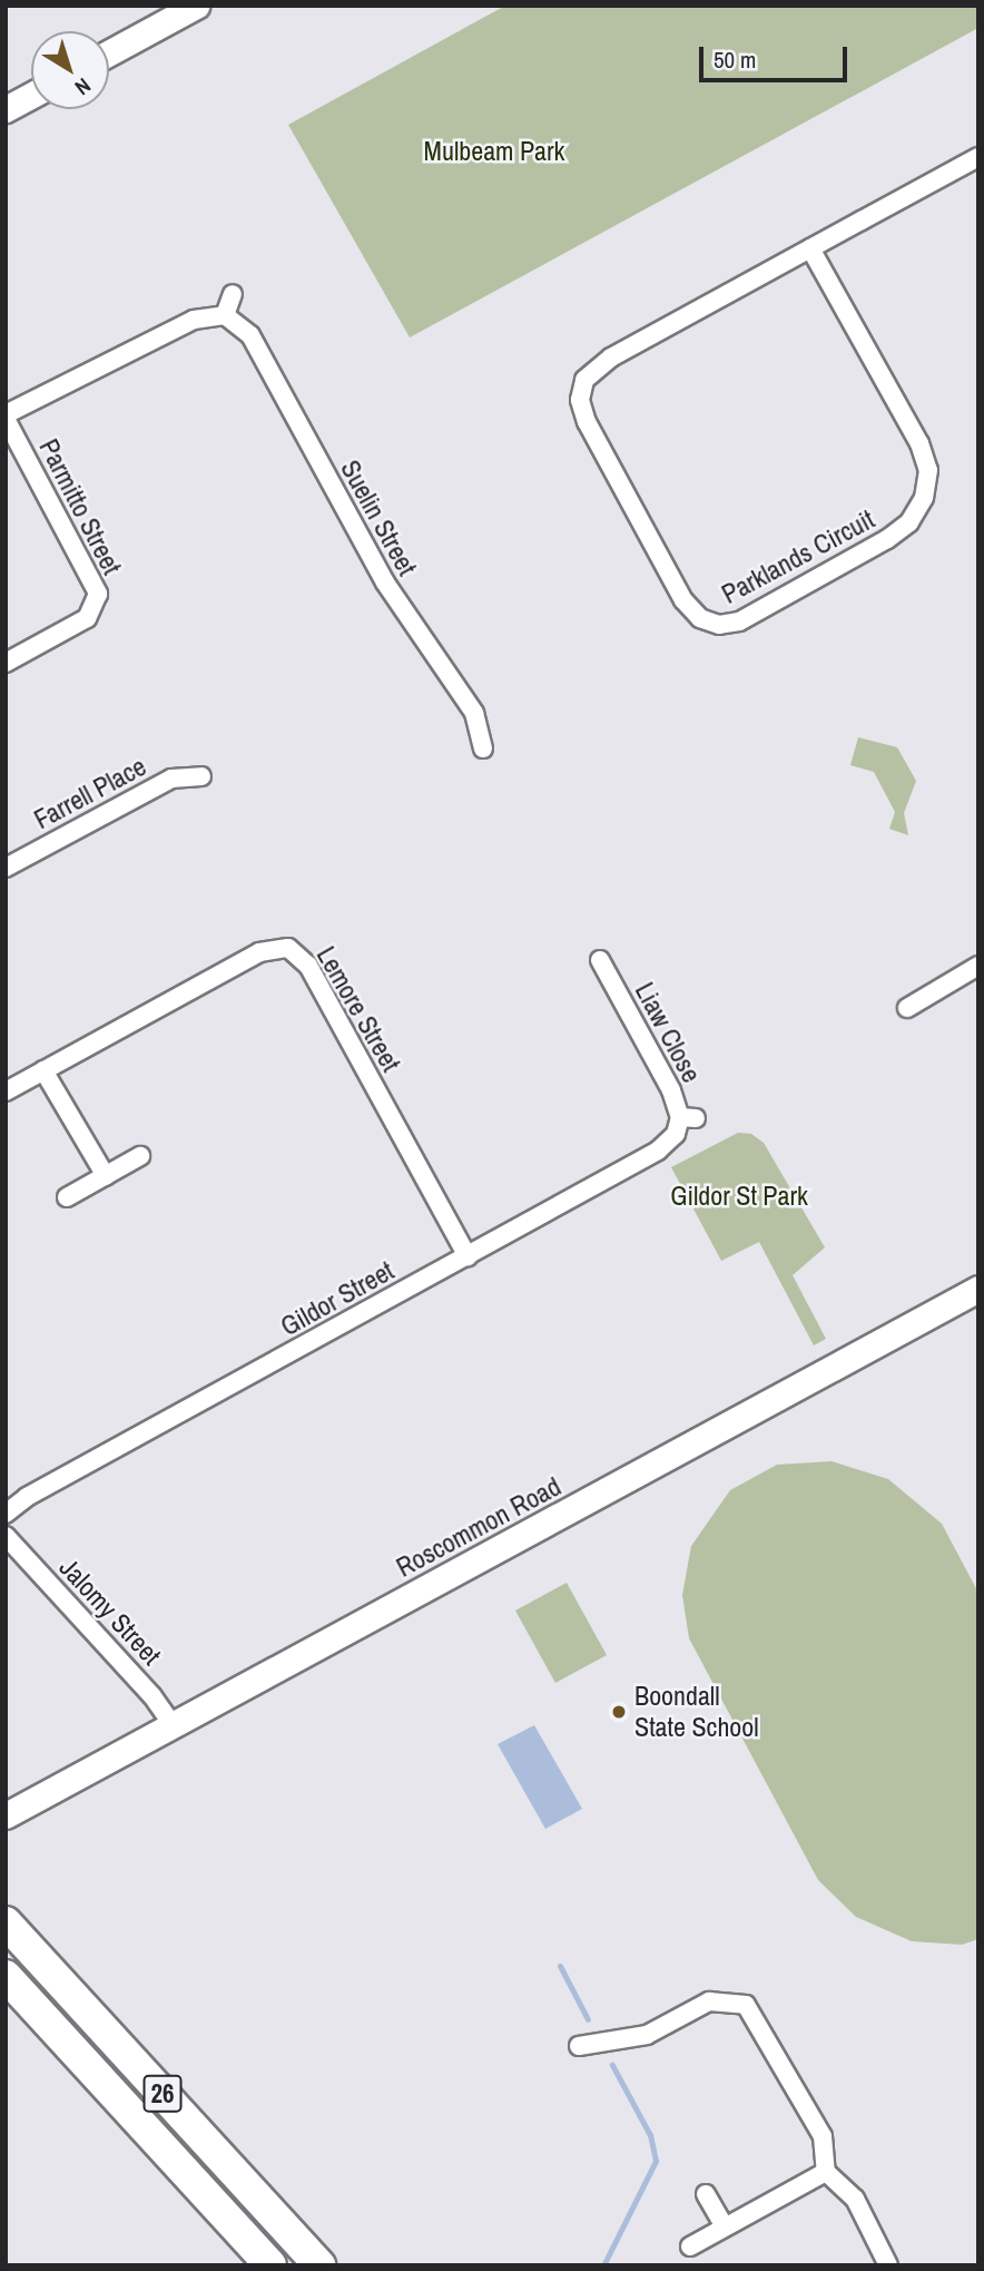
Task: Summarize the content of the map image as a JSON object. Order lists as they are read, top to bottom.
{
  "streets": {
    "highway": ["26"],
    "street": [
      "Parmitto Street",
      "Suelin Street",
      "Parklands Circuit",
      "Farrell Place",
      "Lemore Street",
      "Liaw Close",
      "Gildor Street",
      "Roscommon Road",
      "Jalomy Street"
    ]
  },
  "crossings": [
    ["Lemore Street", "Gildor Street"],
    ["Liaw Close", "Gildor Street"],
    ["Roscommon Road", "Jalomy Street"]
  ],
  "parks": ["Mulbeam Park", "Gildor St Park"],
  "places": ["Boondall State School"],
  "scale_bar": "50 m",
  "north": "bottom right"
}
